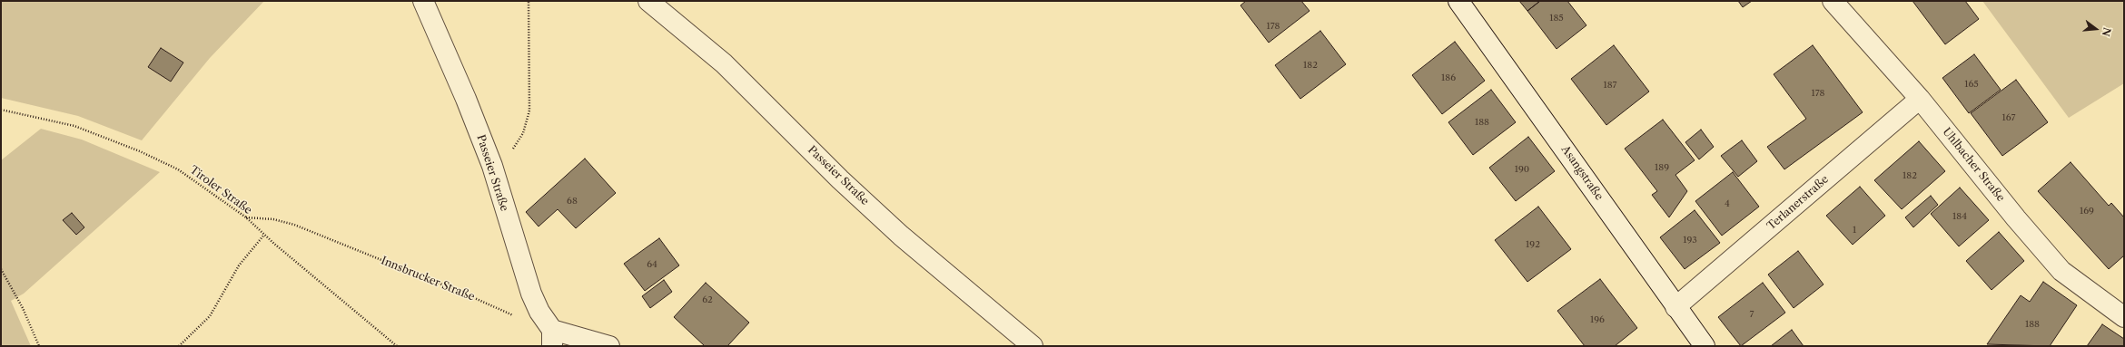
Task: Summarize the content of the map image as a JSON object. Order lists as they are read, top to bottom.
{
  "streets": {
    "street": [
      "Uhlbacher Straße",
      "Passeier Straße",
      "Asangstraße",
      "Terlanerstraße"
    ],
    "path": ["Tiroler Straße", "Innsbrucker Straße"]
  },
  "crossings": [
    ["Uhlbacher Straße", "Terlanerstraße"],
    ["Passeier Straße", "Innsbrucker Straße"],
    ["Asangstraße", "Terlanerstraße"],
    ["Tiroler Straße", "Innsbrucker Straße"]
  ],
  "house_numbers": [
    "185",
    "178",
    "182",
    "186",
    "165",
    "187",
    "178",
    "167",
    "188",
    "189",
    "190",
    "182",
    "68",
    "4",
    "169",
    "184",
    "1",
    "193",
    "192",
    "64",
    "62",
    "7",
    "196",
    "188"
  ],
  "north": "right"
}
